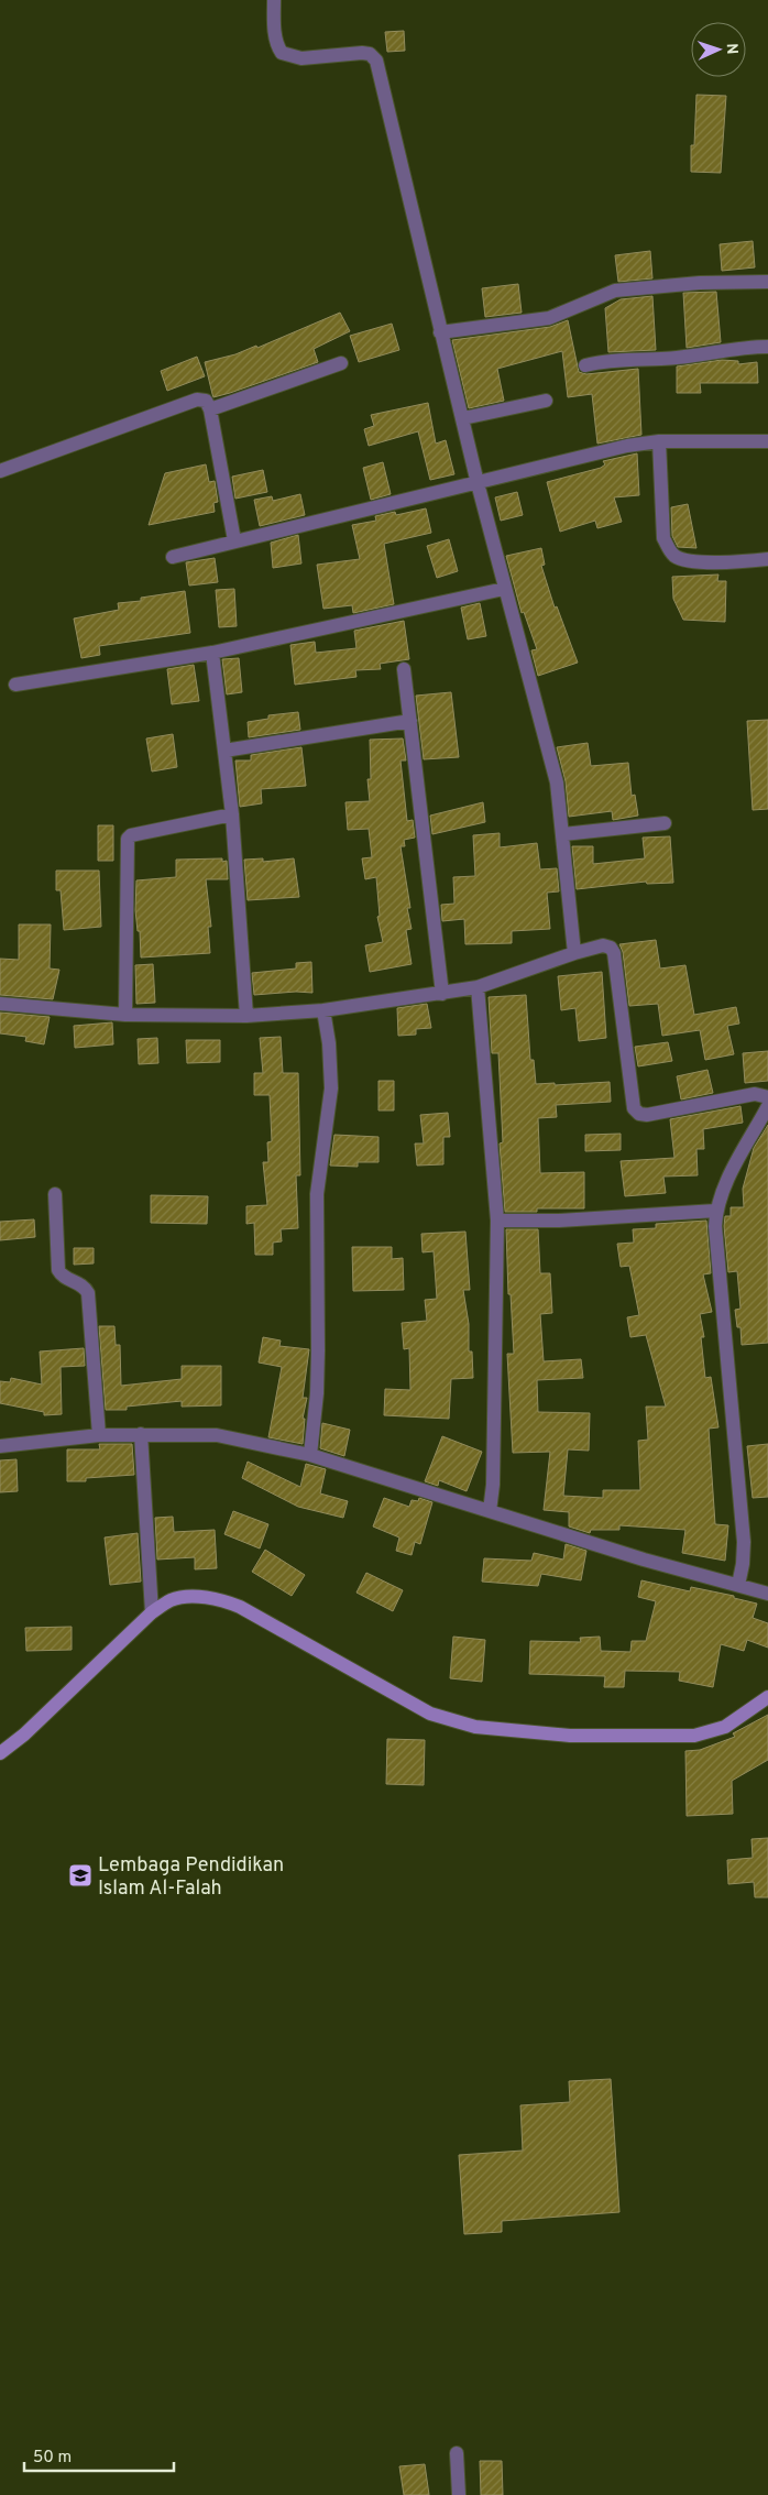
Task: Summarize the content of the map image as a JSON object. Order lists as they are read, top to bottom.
{
  "places": {
    "school or university": ["Lembaga Pendidikan Islam Al-Falah"]
  },
  "scale_bar": "50 m",
  "north": "right"
}
